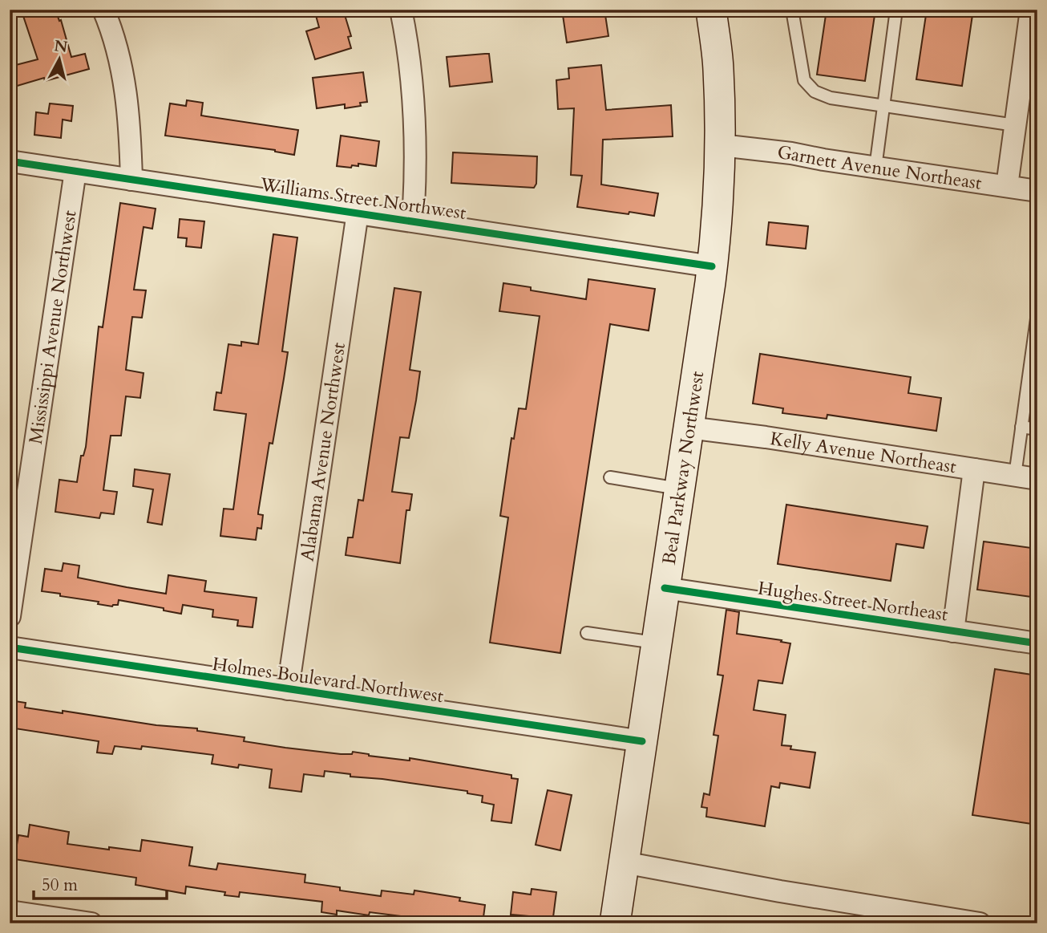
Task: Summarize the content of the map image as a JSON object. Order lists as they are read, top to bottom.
{
  "streets": {
    "main road": ["Beal Parkway Northwest"],
    "street": [
      "Garnett Avenue Northeast",
      "Williams Street Northwest",
      "Mississippi Avenue Northwest",
      "Alabama Avenue Northwest",
      "Kelly Avenue Northeast",
      "Hughes Street Northeast",
      "Holmes Boulevard Northwest"
    ]
  },
  "crossings": [
    ["Garnett Avenue Northeast", "Beal Parkway Northwest"],
    ["Williams Street Northwest", "Mississippi Avenue Northwest"],
    ["Williams Street Northwest", "Alabama Avenue Northwest"],
    ["Williams Street Northwest", "Beal Parkway Northwest"],
    ["Alabama Avenue Northwest", "Holmes Boulevard Northwest"],
    ["Kelly Avenue Northeast", "Beal Parkway Northwest"],
    ["Beal Parkway Northwest", "Hughes Street Northeast"],
    ["Beal Parkway Northwest", "Holmes Boulevard Northwest"]
  ],
  "scale_bar": "50 m",
  "north": "top"
}
